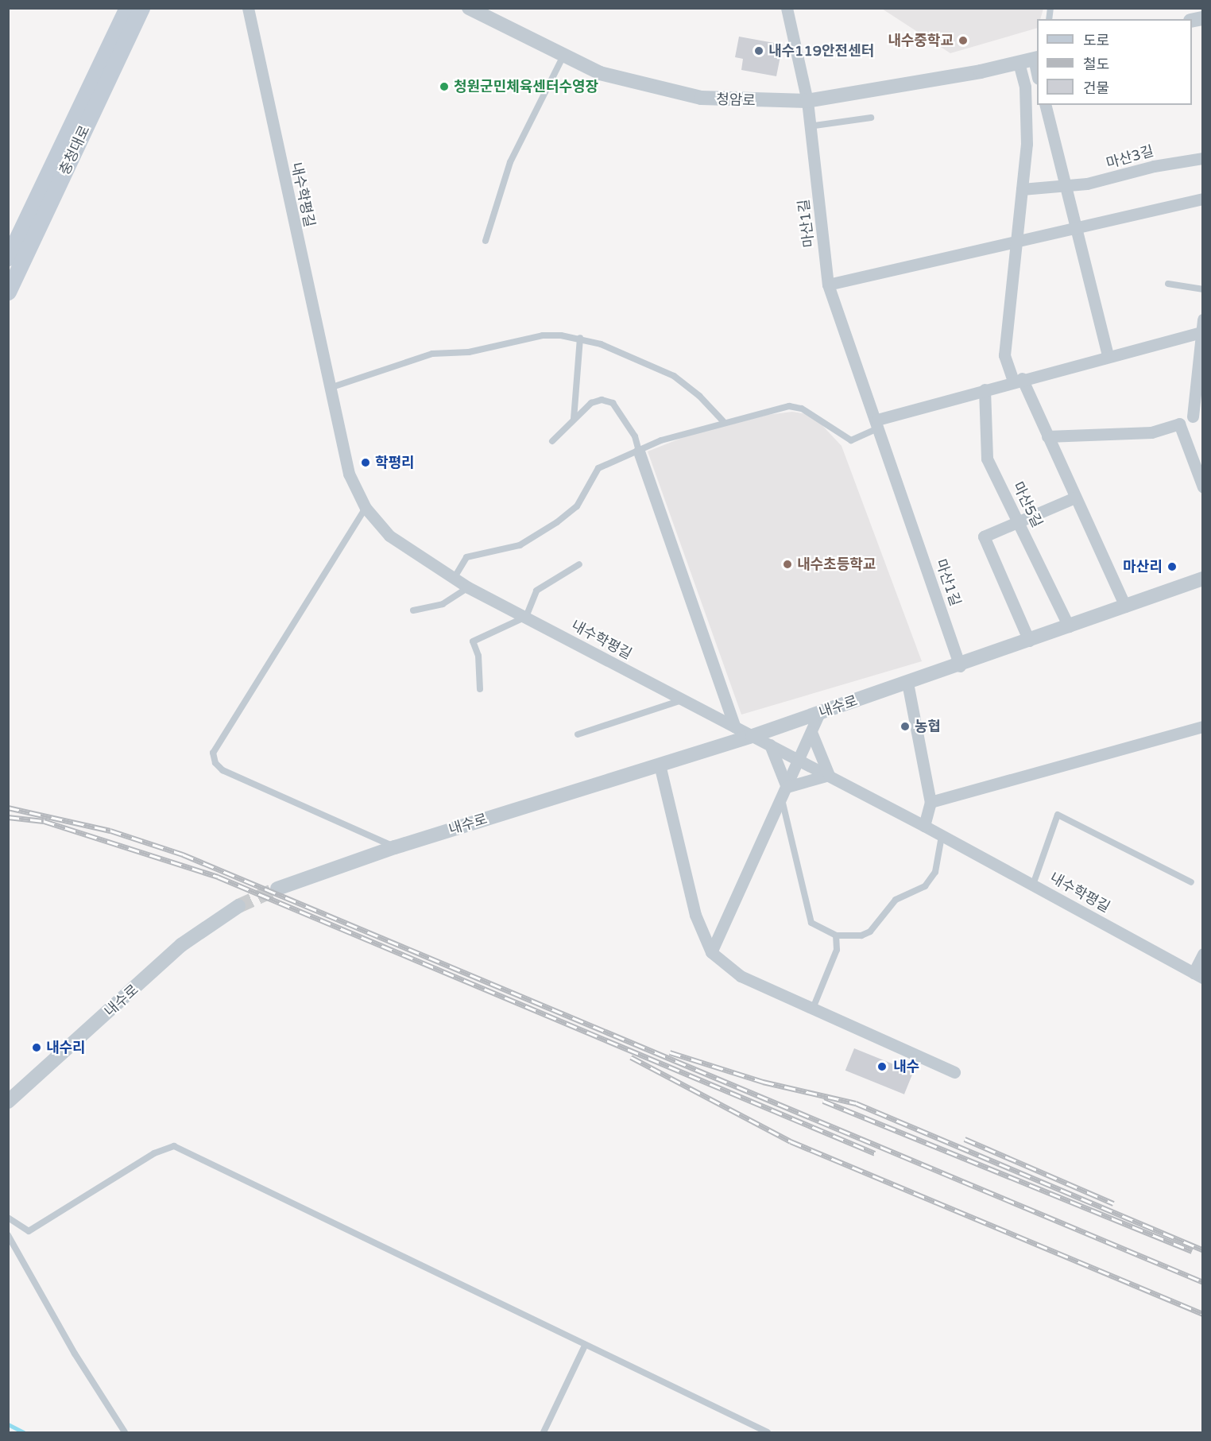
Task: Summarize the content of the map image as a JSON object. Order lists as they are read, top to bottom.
{
  "streets": {
    "main road": ["충청대로"],
    "street": [
      "청암로",
      "마산3길",
      "내수학평길",
      "마산1길",
      "마산5길",
      "내수로"
    ]
  },
  "crossings": [
    ["청암로", "마산1길"],
    ["내수학평길", "내수로"],
    ["마산1길", "내수로"],
    ["마산5길", "내수로"]
  ],
  "places": [
    "내수중학교",
    "내수119안전센터",
    "청원군민체육센터수영장",
    "학평리",
    "내수초등학교",
    "마산리",
    "농협",
    "내수리",
    "내수"
  ],
  "legend": ["도로", "철도", "건물"]
}
